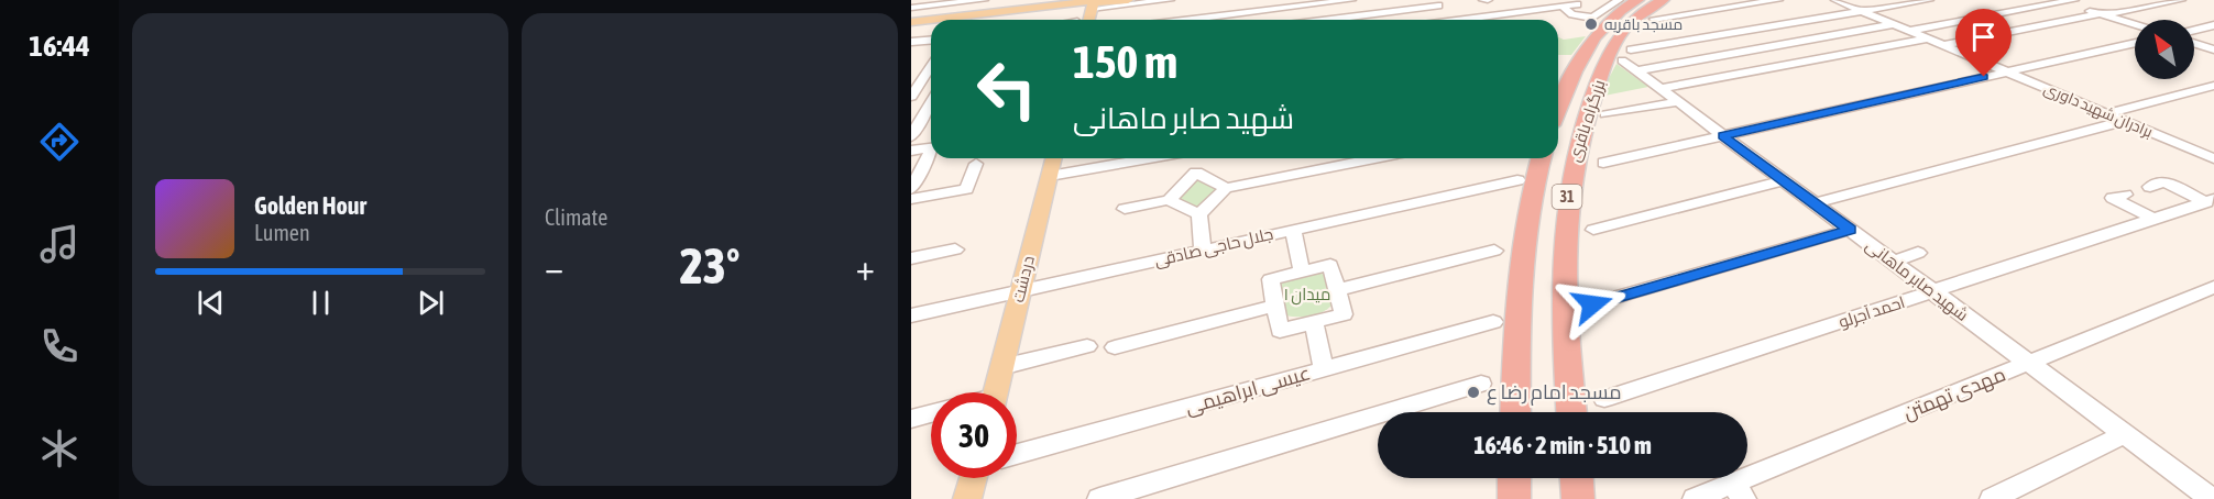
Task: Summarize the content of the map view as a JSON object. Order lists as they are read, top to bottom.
{
  "streets": {
    "highway": ["بزرگراه باقری", "31"],
    "main road": ["دردشت"],
    "street": [
      "برادران شهید داوری",
      "جلال حاجی صادقی",
      "شهید صابر ماهانی",
      "احمد آجرلو",
      "عیسی ابراهیمی",
      "مهدی تهمتن"
    ]
  },
  "crossings": [
    ["جلال حاجی صادقی", "دردشت"],
    ["شهید صابر ماهانی", "احمد آجرلو"],
    ["شهید صابر ماهانی", "مهدی تهمتن"]
  ],
  "parks": ["میدان ۱"],
  "places": ["مسجد باقریه", "مسجد امام رضا ع"],
  "north": "top left",
  "page": {
    "tabs": "16:44",
    "tile": "Climate",
    "turn": ["150 m", "شهید صابر ماهانی"],
    "song": ["Golden Hour", "Lumen"],
    "heat": ["−", "23°", "+"],
    "limit": "30",
    "trip": "16:46 · 2 min · 510 m"
  }
}
